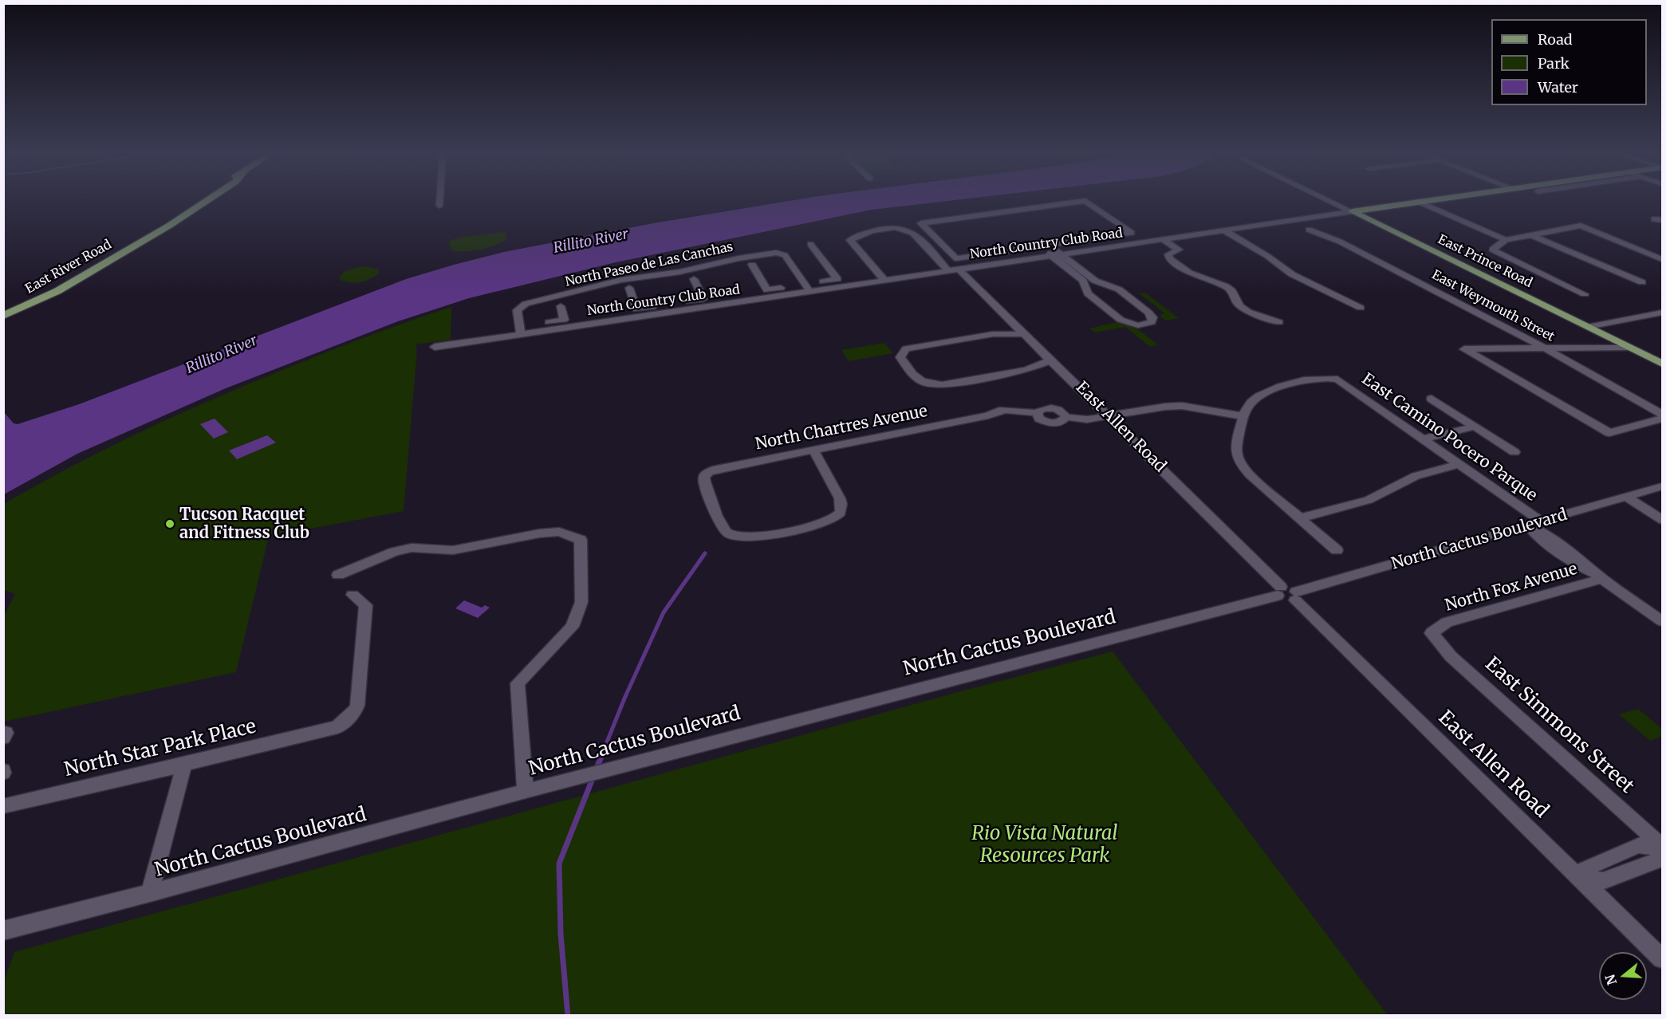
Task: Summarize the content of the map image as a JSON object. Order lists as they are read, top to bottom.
{
  "streets": {
    "main road": ["North Country Club Road", "East Prince Road", "East River Road"],
    "street": [
      "North Paseo de Las Canchas",
      "East Weymouth Street",
      "East Allen Road",
      "North Chartres Avenue",
      "East Camino Pocero Parque",
      "North Cactus Boulevard",
      "North Fox Avenue",
      "East Simmons Street",
      "North Star Park Place"
    ]
  },
  "crossings": [
    ["North Country Club Road", "East Prince Road"],
    ["North Country Club Road", "North Paseo de Las Canchas"],
    ["North Country Club Road", "East Allen Road"],
    ["East Allen Road", "North Chartres Avenue"],
    ["East Allen Road", "North Cactus Boulevard"],
    ["North Chartres Avenue", "East Camino Pocero Parque"],
    ["East Camino Pocero Parque", "North Cactus Boulevard"],
    ["North Fox Avenue", "East Simmons Street"]
  ],
  "water": ["Rillito River"],
  "parks": ["Rio Vista Natural Resources Park"],
  "places": ["Tucson Racquet and Fitness Club"],
  "legend": ["Road", "Park", "Water"],
  "north": "left"
}
